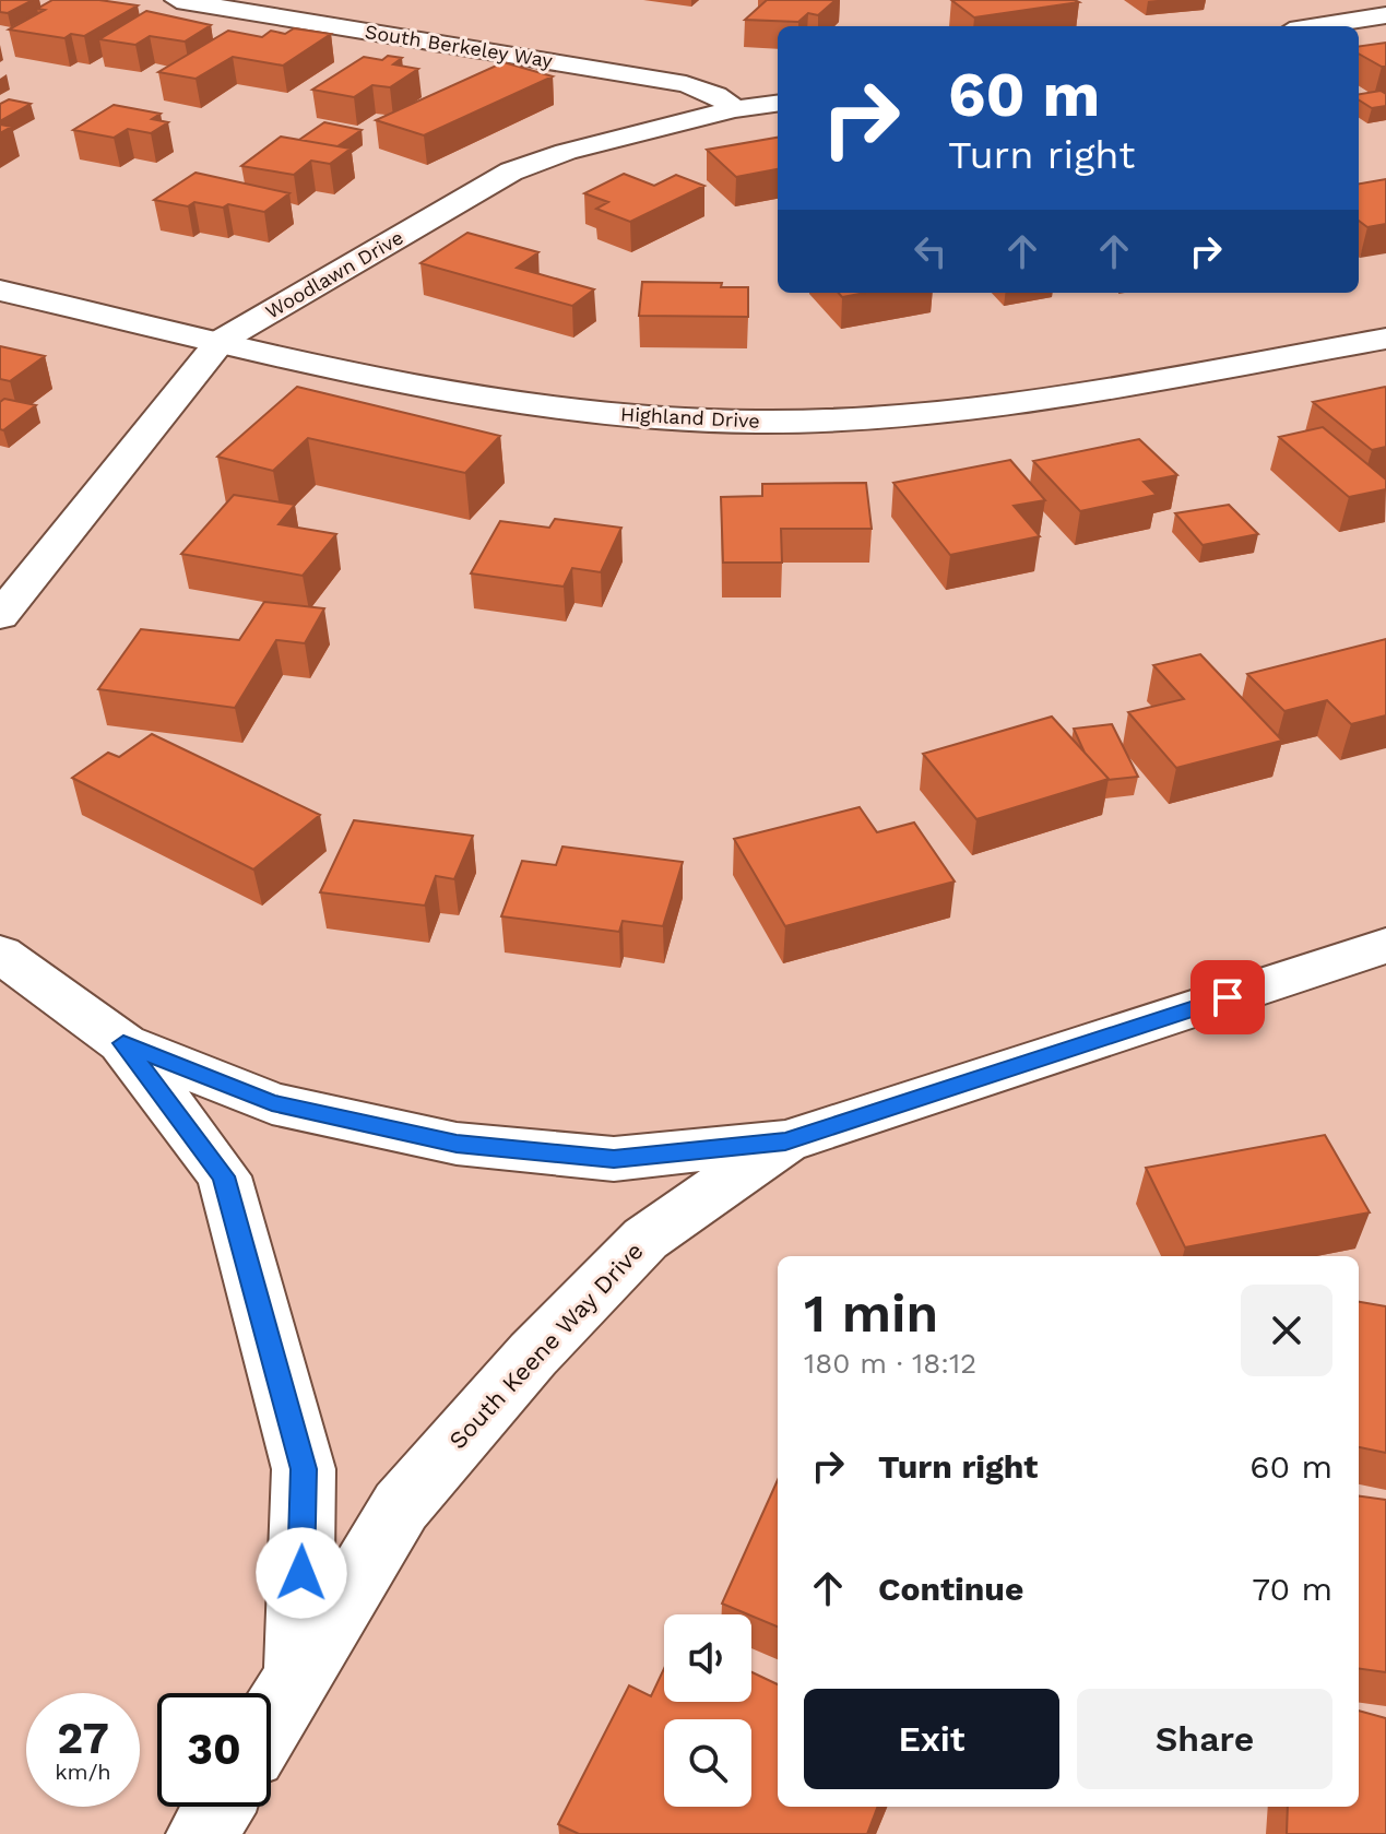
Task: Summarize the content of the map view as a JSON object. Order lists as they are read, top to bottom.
{
  "streets": {
    "street": [
      "South Berkeley Way",
      "Woodlawn Drive",
      "Highland Drive",
      "South Keene Way Drive"
    ]
  },
  "crossings": [
    ["South Berkeley Way", "Woodlawn Drive"],
    ["Woodlawn Drive", "Highland Drive"]
  ],
  "page": {
    "turn": ["60 m", "Turn right"],
    "heading": ["1 min", "180 m · 18:12"],
    "list": [
      {
        "name": "Turn right",
        "value": "60 m"
      },
      {
        "name": "Continue",
        "value": "70 m"
      }
    ],
    "buttons": ["Exit", "Share"],
    "speed": "27 km/h",
    "limit": "30"
  }
}
